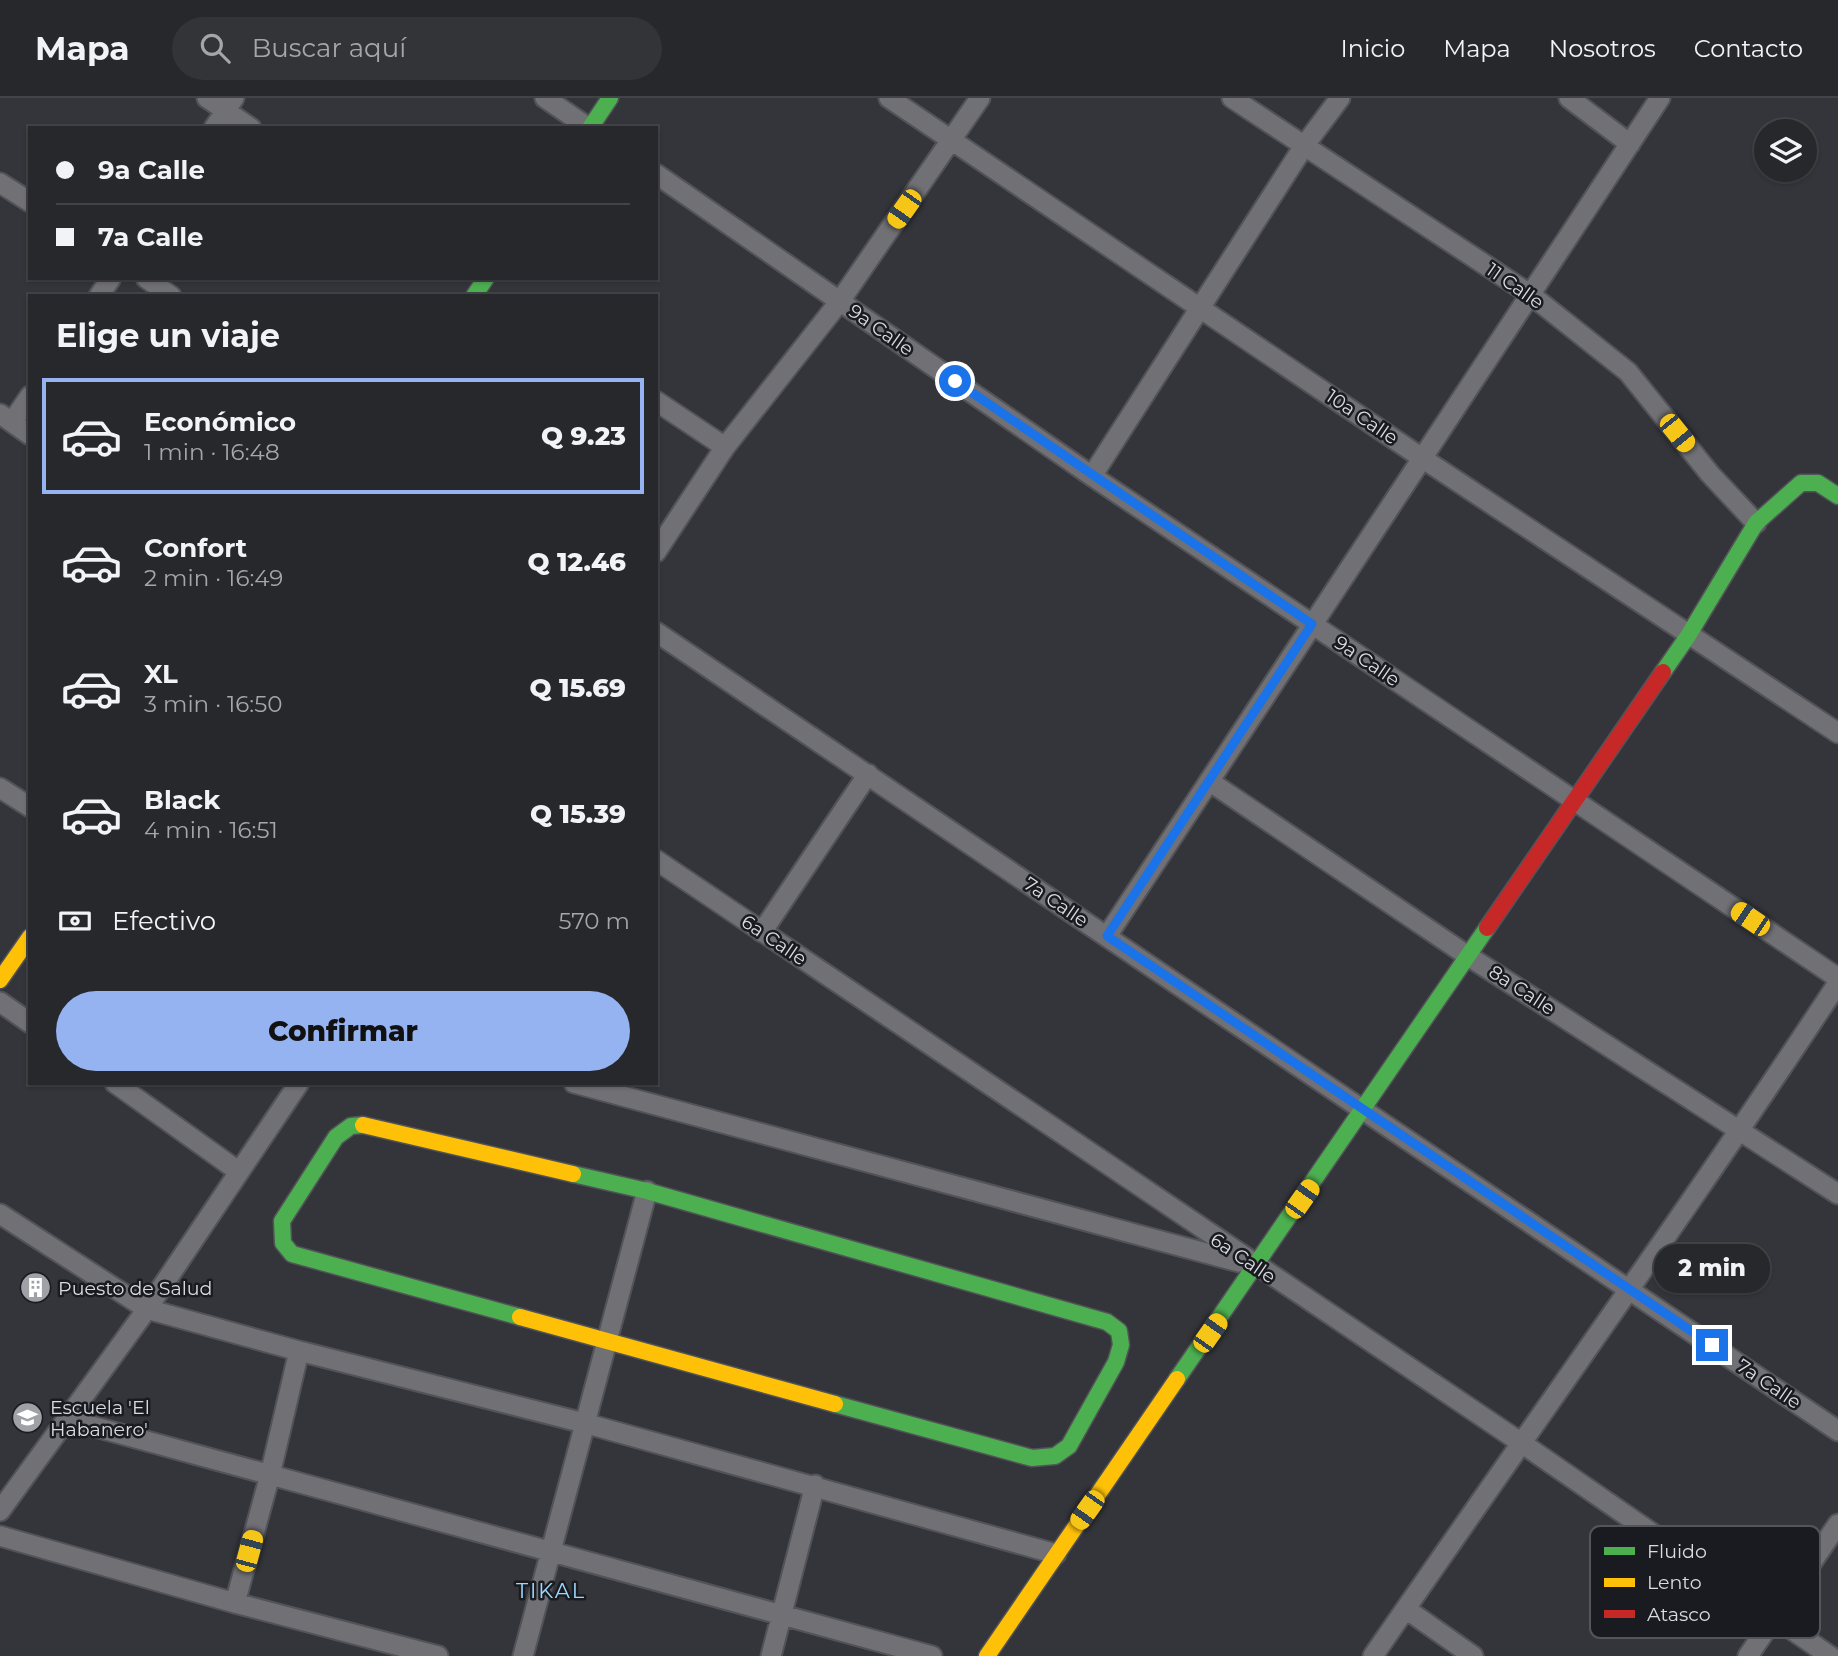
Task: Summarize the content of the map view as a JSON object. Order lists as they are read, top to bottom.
{
  "streets": {
    "street": [
      "11 Calle",
      "9a Calle",
      "10a Calle",
      "7a Calle",
      "6a Calle",
      "8a Calle"
    ]
  },
  "districts": ["TIKAL"],
  "places": {
    "building": ["Puesto de Salud"],
    "school or university": ["Escuela 'El Habanero'"]
  },
  "legend": ["Fluido", "Lento", "Atasco"],
  "page": {
    "header": "Mapa",
    "search": "Buscar aquí",
    "nav": [
      "Inicio",
      "Mapa",
      "Nosotros",
      "Contacto"
    ],
    "banner": ["9a Calle", "7a Calle"],
    "heading": "Elige un viaje",
    "list": [
      {
        "name": "Económico",
        "note": "1 min · 16:48",
        "value": "Q 9.23"
      },
      {
        "name": "Confort",
        "note": "2 min · 16:49",
        "value": "Q 12.46"
      },
      {
        "name": "XL",
        "note": "3 min · 16:50",
        "value": "Q 15.69"
      },
      {
        "name": "Black",
        "note": "4 min · 16:51",
        "value": "Q 15.39"
      }
    ],
    "pay": ["Efectivo", "570 m"],
    "buttons": "Confirmar",
    "bubble": "2 min"
  }
}
